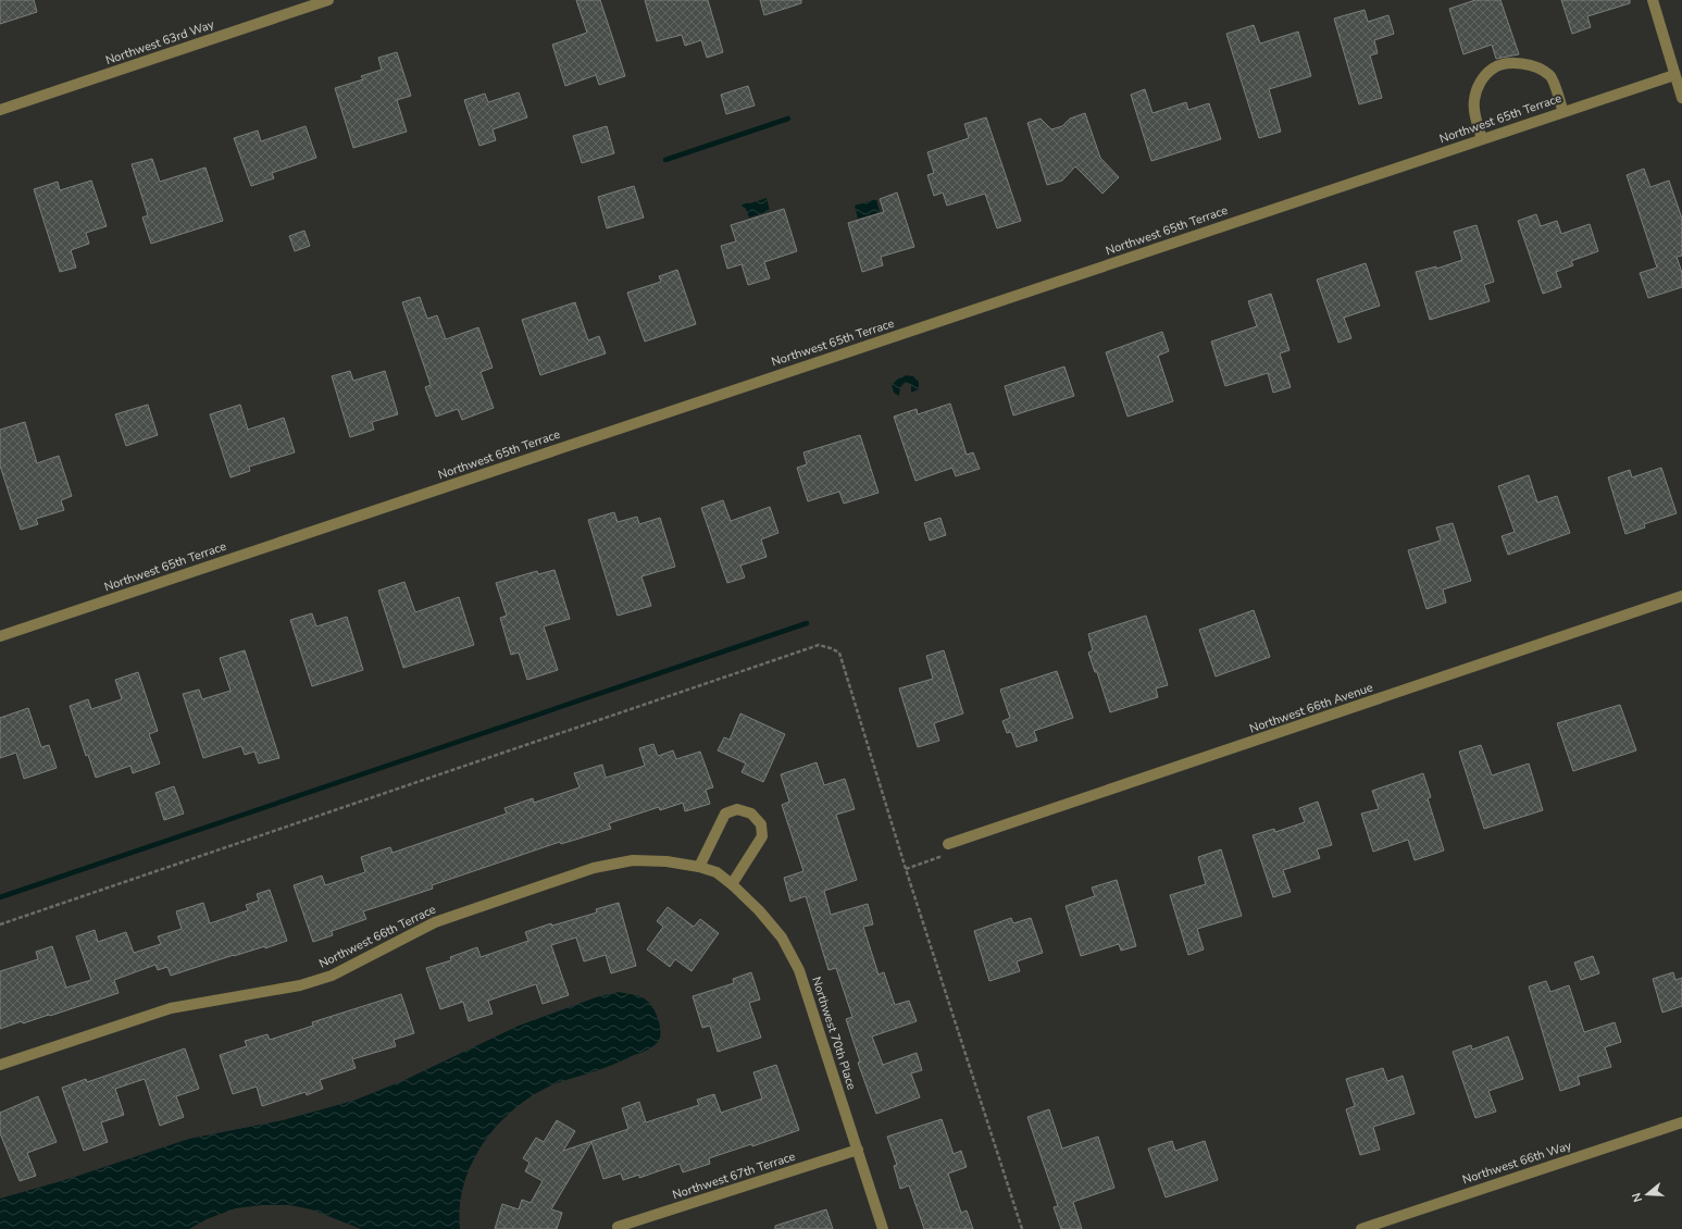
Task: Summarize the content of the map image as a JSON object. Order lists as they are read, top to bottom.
{
  "streets": {
    "street": [
      "Northwest 63rd Way",
      "Northwest 65th Terrace",
      "Northwest 66th Avenue",
      "Northwest 66th Terrace",
      "Northwest 70th Place",
      "Northwest 66th Way",
      "Northwest 67th Terrace"
    ]
  },
  "crossings": [
    ["Northwest 66th Terrace", "Northwest 70th Place"],
    ["Northwest 70th Place", "Northwest 67th Terrace"]
  ],
  "north": "left"
}
